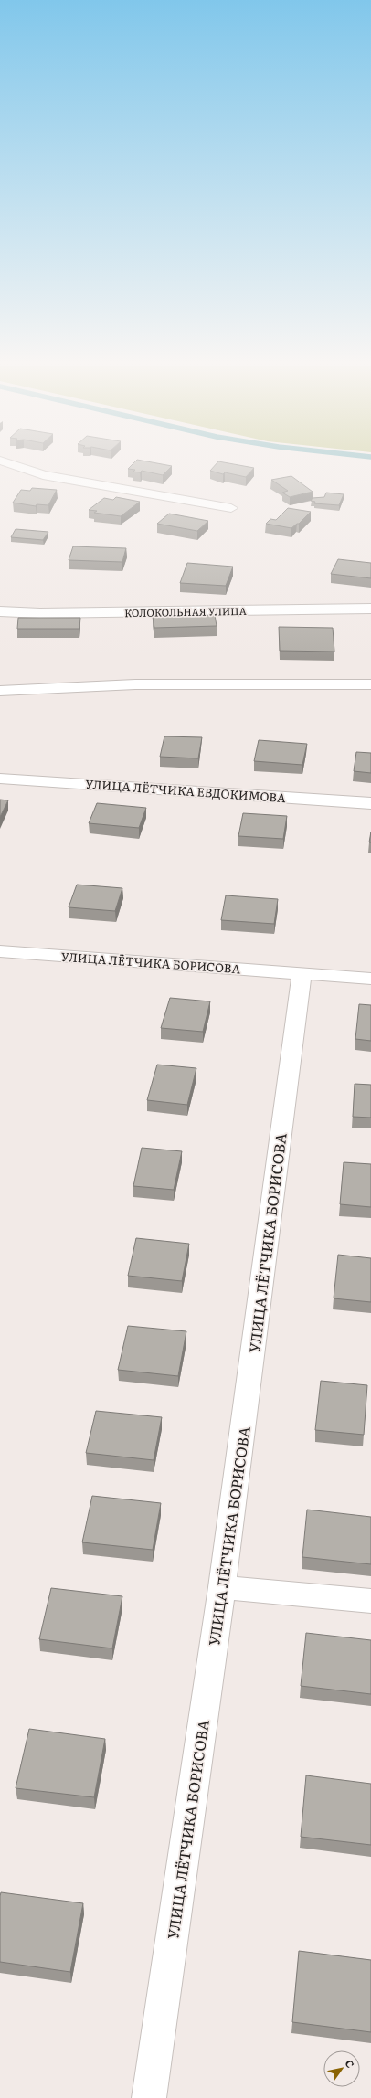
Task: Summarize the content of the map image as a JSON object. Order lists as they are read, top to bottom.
{
  "streets": {
    "street": ["КОЛОКОЛЬНАЯ УЛИЦА", "УЛИЦА ЛЁТЧИКА ЕВДОКИМОВА", "УЛИЦА ЛЁТЧИКА БОРИСОВА"]
  },
  "north": "top right"
}
